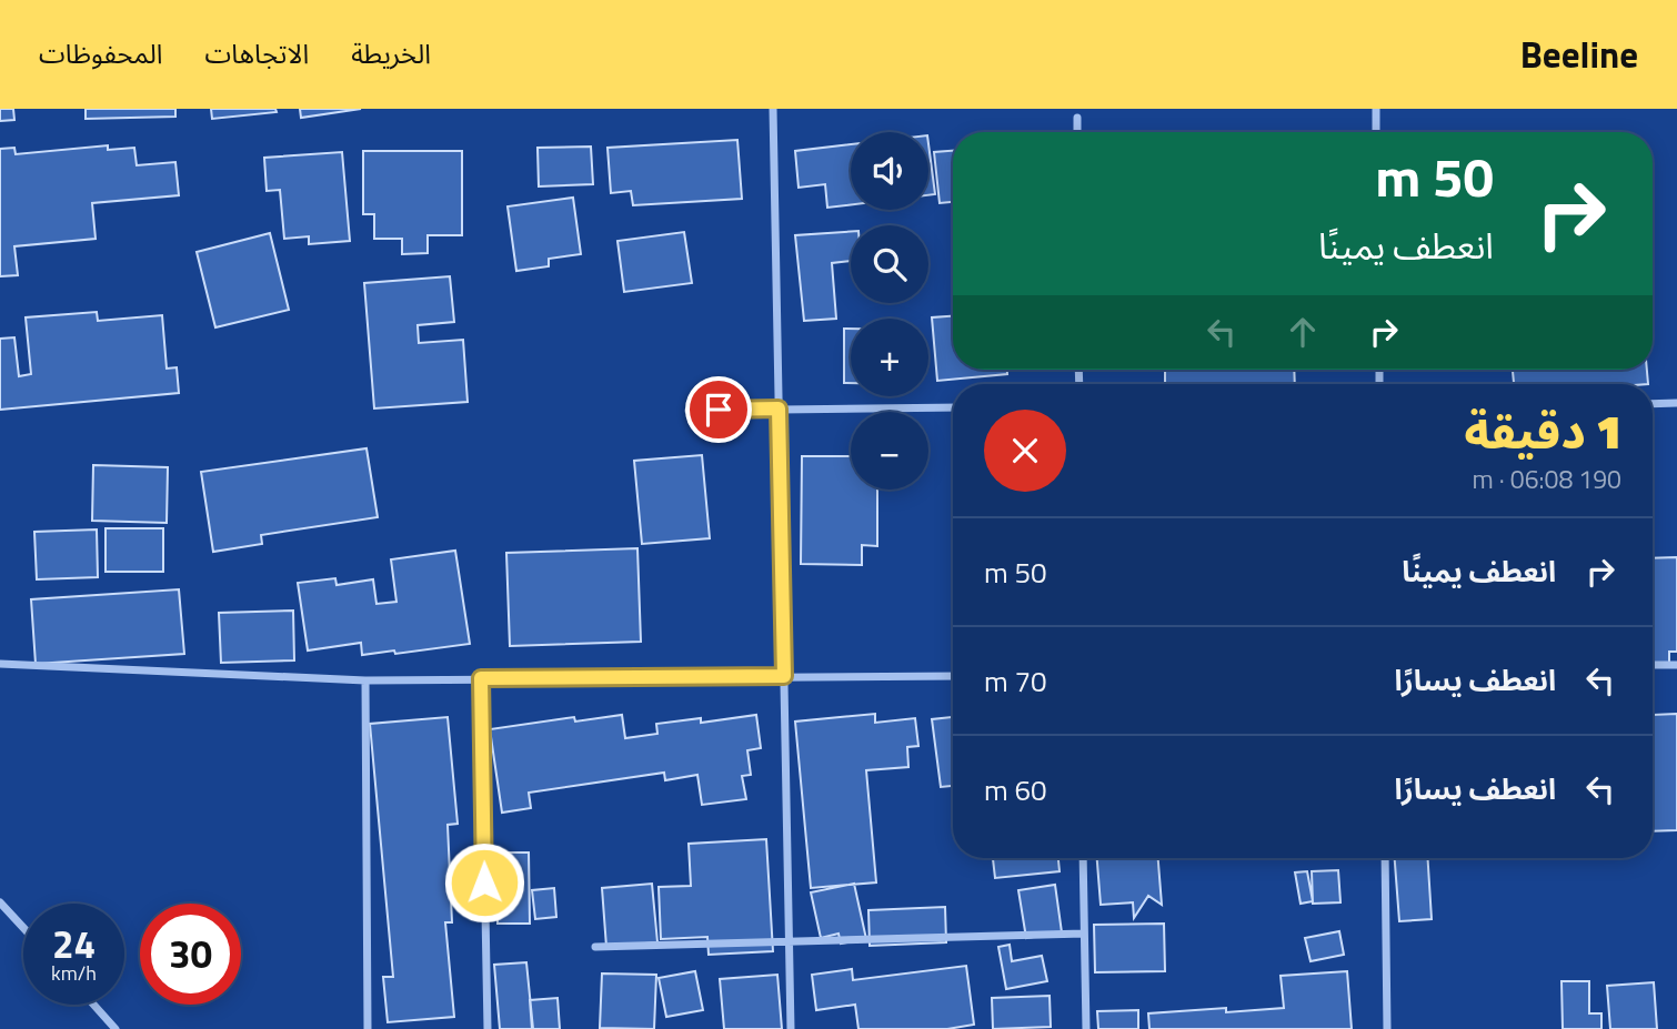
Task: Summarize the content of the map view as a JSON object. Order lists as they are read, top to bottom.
{
  "page": {
    "header": "Beeline",
    "nav": ["الخريطة", "الاتجاهات", "المحفوظات"],
    "map_buttons": ["+", "−"],
    "turn": ["50 m", "انعطف يمينًا"],
    "heading": ["1 دقيقة", "190 m · 06:08"],
    "list": [
      {
        "name": "انعطف يمينًا",
        "value": "50 m"
      },
      {
        "name": "انعطف يسارًا",
        "value": "70 m"
      },
      {
        "name": "انعطف يسارًا",
        "value": "60 m"
      }
    ],
    "speed": "24 km/h",
    "limit": "30"
  }
}
